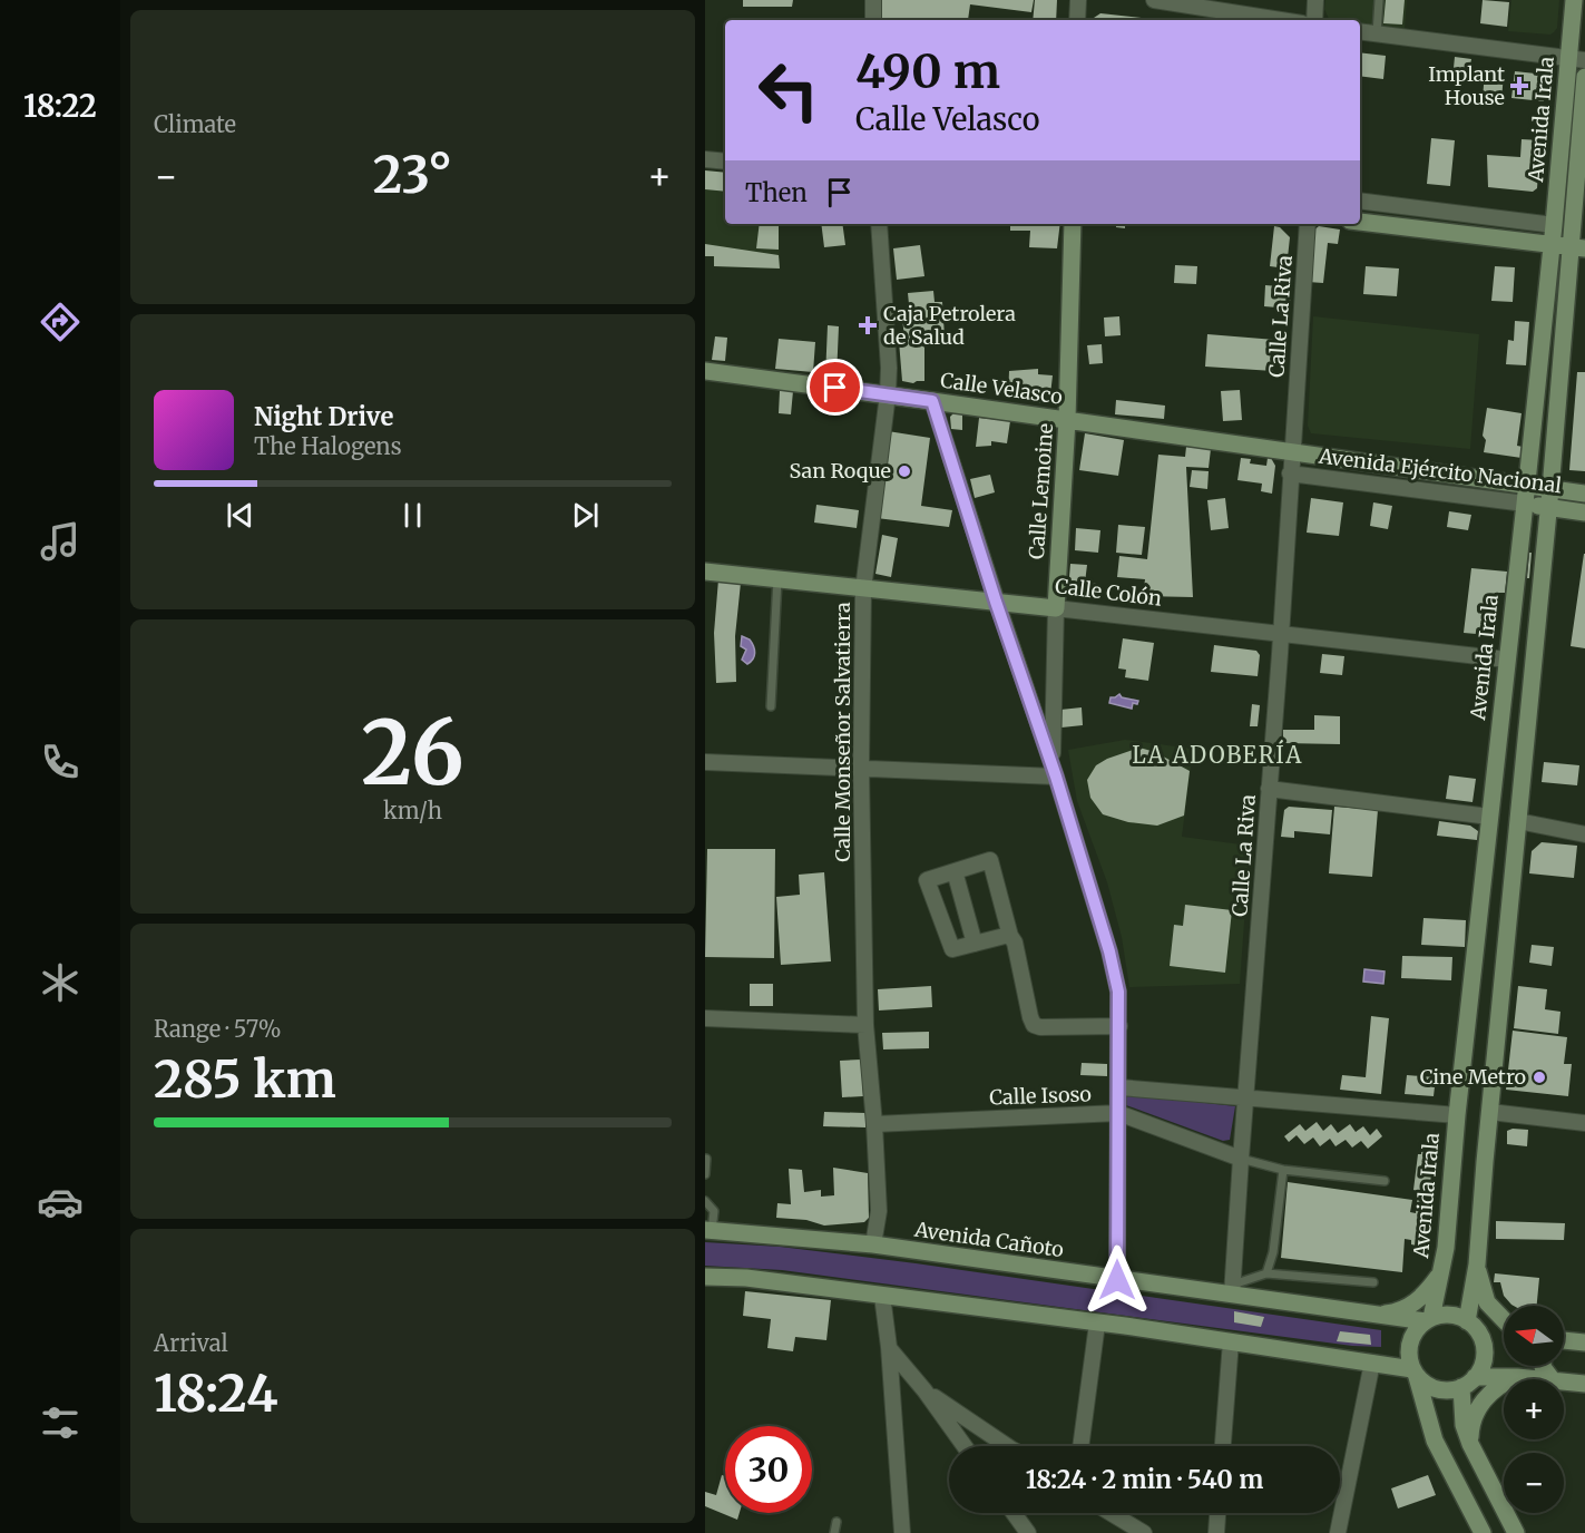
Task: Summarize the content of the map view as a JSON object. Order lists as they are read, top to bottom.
{
  "streets": {
    "main road": [
      "Avenida Irala",
      "Calle Velasco",
      "Avenida Ejército Nacional",
      "Calle Lemoine",
      "Calle Colón",
      "Avenida Cañoto"
    ],
    "street": ["Calle La Riva", "Calle Monseñor Salvatierra", "Calle Isoso"]
  },
  "crossings": [
    ["Avenida Irala", "Avenida Ejército Nacional"],
    ["Avenida Irala", "Calle Colón"],
    ["Avenida Irala", "Calle Isoso"],
    ["Avenida Irala", "Avenida Cañoto"],
    ["Calle La Riva", "Calle Velasco"],
    ["Calle La Riva", "Avenida Ejército Nacional"],
    ["Calle La Riva", "Calle Colón"],
    ["Calle La Riva", "Calle Isoso"],
    ["Calle La Riva", "Avenida Cañoto"],
    ["Calle Velasco", "Avenida Ejército Nacional"],
    ["Calle Velasco", "Calle Lemoine"],
    ["Calle Velasco", "Calle Monseñor Salvatierra"],
    ["Calle Lemoine", "Calle Colón"],
    ["Calle Colón", "Calle Monseñor Salvatierra"],
    ["Calle Monseñor Salvatierra", "Calle Isoso"],
    ["Calle Monseñor Salvatierra", "Avenida Cañoto"]
  ],
  "districts": ["LA ADOBERÍA"],
  "places": {
    "health": ["Implant House", "Caja Petrolera de Salud"],
    "other": ["San Roque", "Cine Metro"]
  },
  "north": "left",
  "page": {
    "tabs": "18:22",
    "tile": [
      "Climate",
      ["26", "km/h"],
      ["Range · 57%", "285 km"],
      ["Arrival", "18:24"]
    ],
    "turn": ["490 m", "Calle Velasco"],
    "heat": ["−", "23°", "+"],
    "then": "Then",
    "song": ["Night Drive", "The Halogens"],
    "map_buttons": ["+", "−"],
    "limit": "30",
    "trip": "18:24 · 2 min · 540 m"
  }
}
